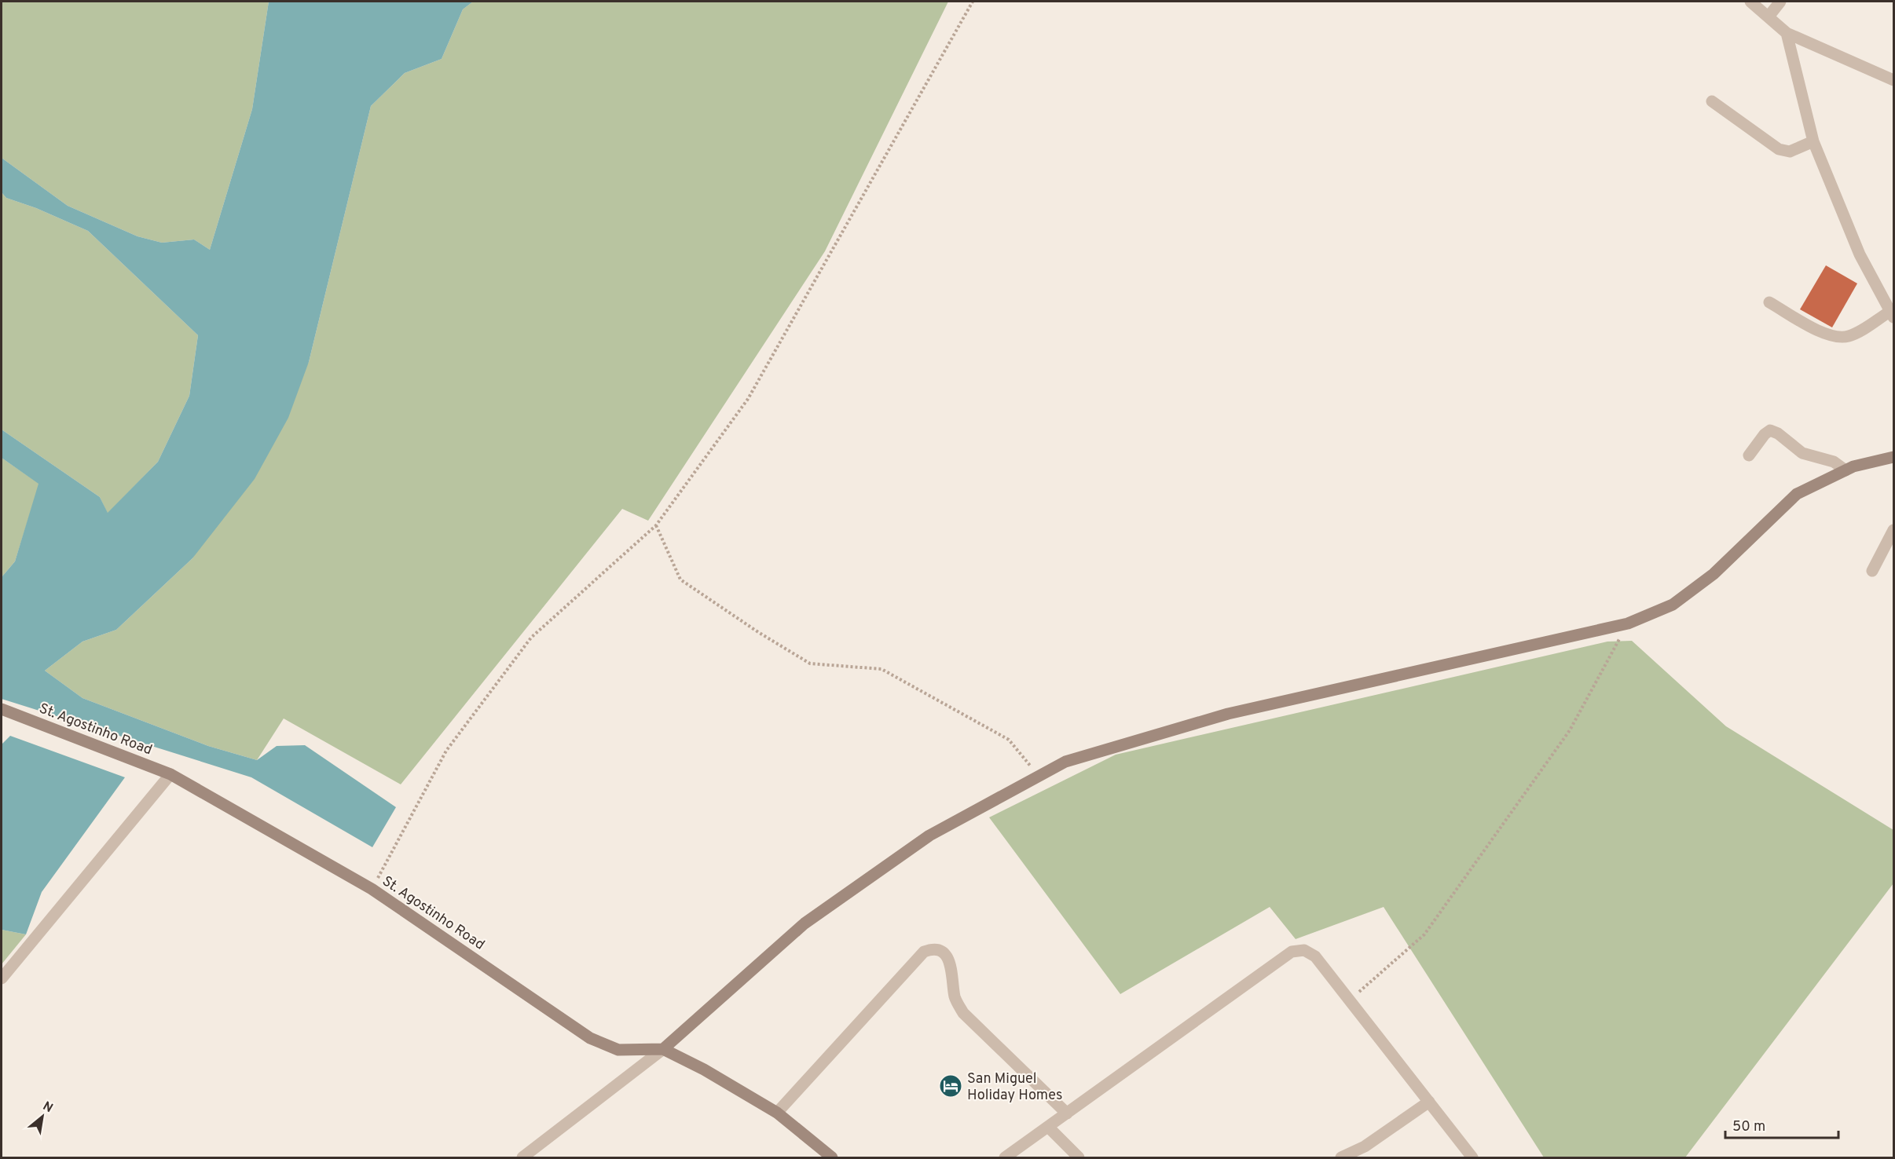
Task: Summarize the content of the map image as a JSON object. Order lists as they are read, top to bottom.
{
  "streets": {
    "street": ["St. Agostinho Road"]
  },
  "places": {
    "hotel": ["San Miguel Holiday Homes"]
  },
  "scale_bar": "50 m",
  "north": "top right"
}
